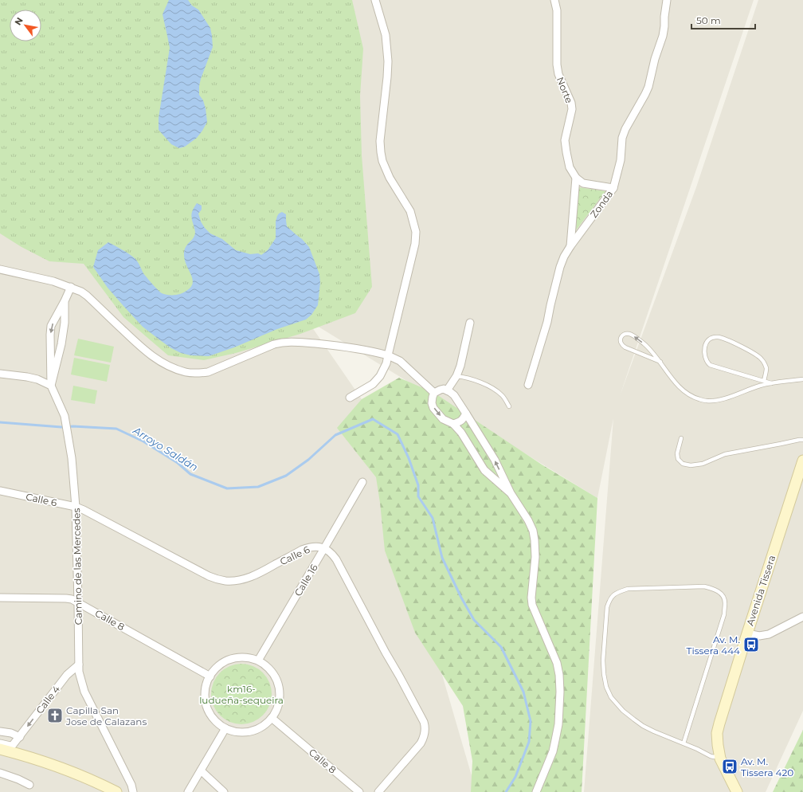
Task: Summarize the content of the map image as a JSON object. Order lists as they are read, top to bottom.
{
  "streets": {
    "main road": ["Avenida Tissera"],
    "street": [
      "Norte",
      "Zonda",
      "Calle 6",
      "Camino de las Mercedes",
      "Calle 16",
      "Calle 8",
      "Calle 4"
    ]
  },
  "crossings": [
    ["Calle 6", "Camino de las Mercedes"],
    ["Calle 6", "Calle 16"],
    ["Camino de las Mercedes", "Calle 8"],
    ["Camino de las Mercedes", "Calle 4"],
    ["Calle 16", "Calle 8"]
  ],
  "one_way": ["Calle 4"],
  "water": ["Arroyo Saldán"],
  "parks": ["km16- ludueña-sequeira"],
  "places": {
    "bus stop": ["Av. M. Tissera 444", "Av. M. Tissera 420"],
    "church": ["Capilla San Jose de Calazans"]
  },
  "scale_bar": "50 m",
  "north": "top left"
}
